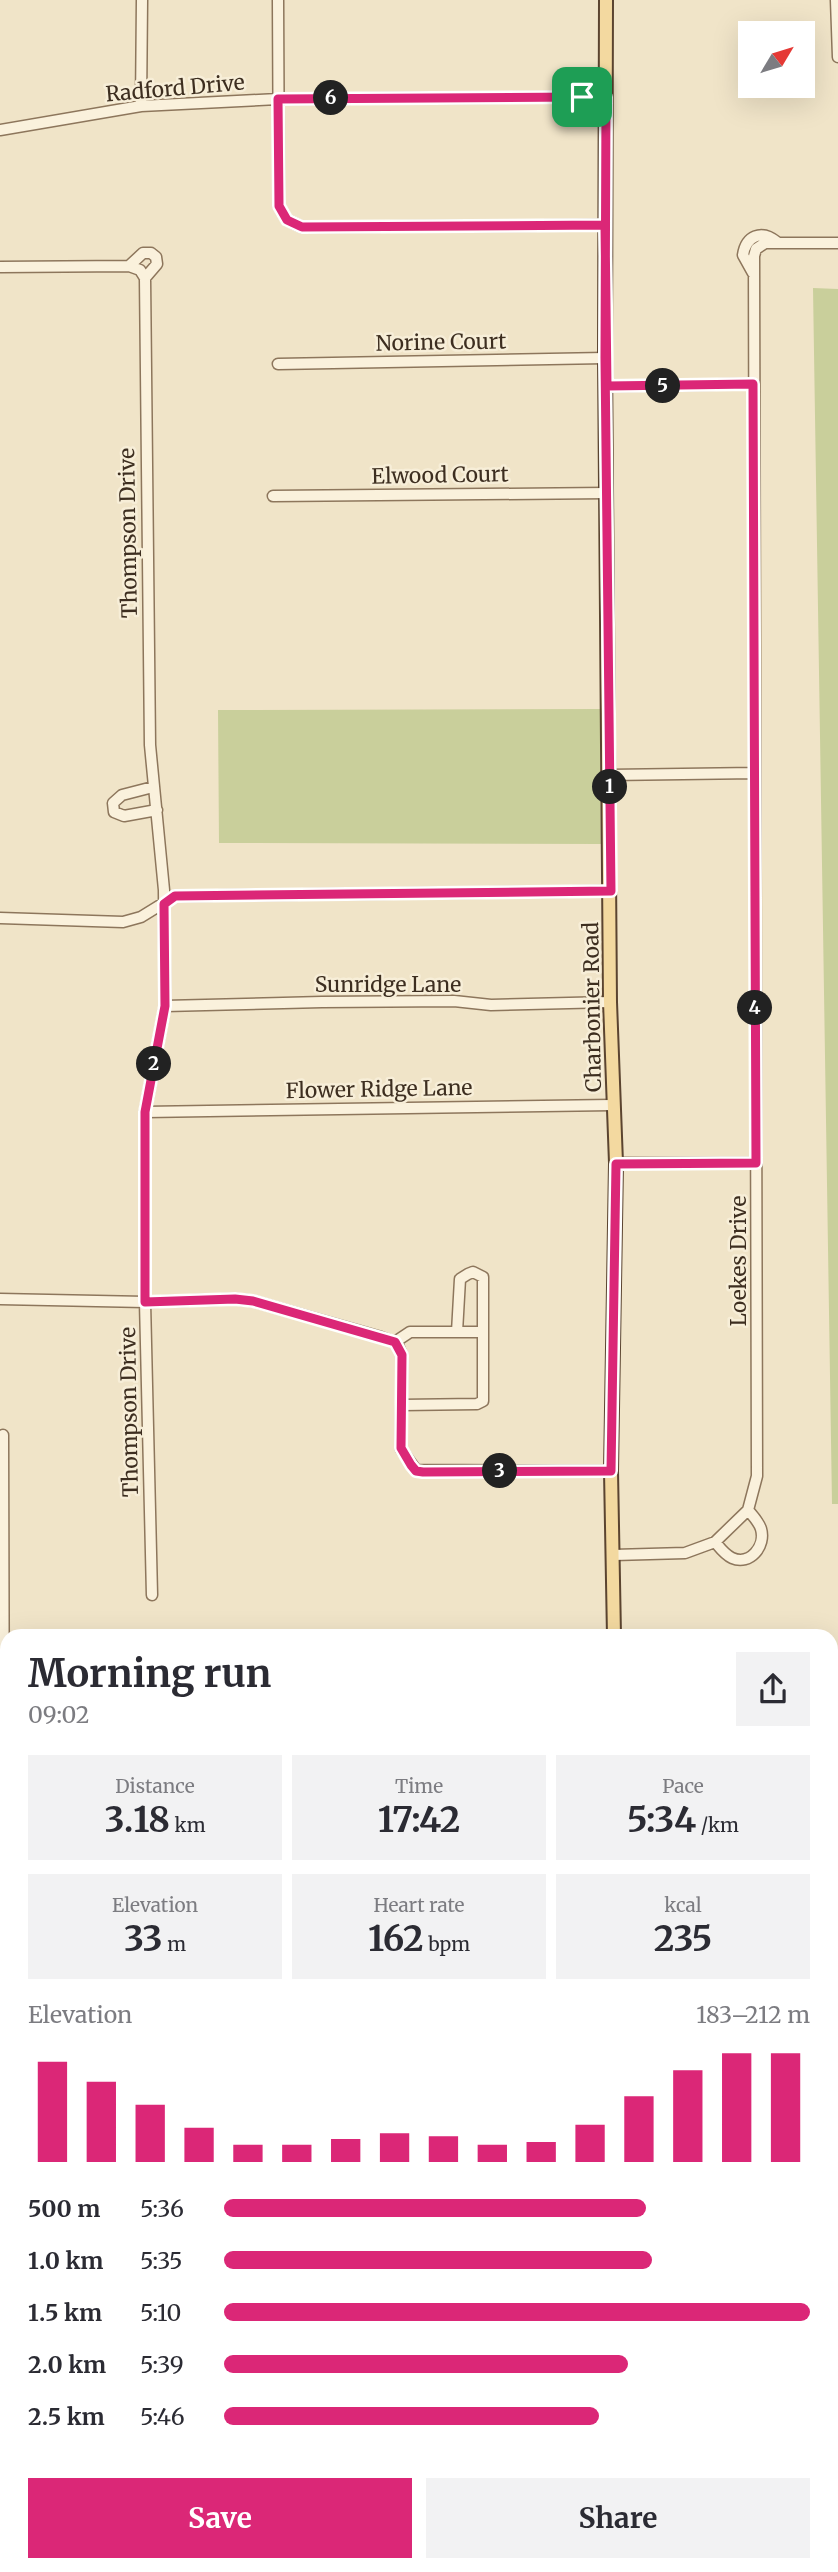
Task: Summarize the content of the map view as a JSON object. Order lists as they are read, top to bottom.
{
  "streets": {
    "main road": ["Charbonier Road"],
    "street": [
      "Radford Drive",
      "Norine Court",
      "Elwood Court",
      "Thompson Drive",
      "Sunridge Lane",
      "Flower Ridge Lane",
      "Loekes Drive"
    ]
  },
  "crossings": [
    ["Radford Drive", "Charbonier Road"],
    ["Norine Court", "Charbonier Road"],
    ["Elwood Court", "Charbonier Road"],
    ["Thompson Drive", "Sunridge Lane"],
    ["Thompson Drive", "Flower Ridge Lane"],
    ["Sunridge Lane", "Charbonier Road"],
    ["Charbonier Road", "Flower Ridge Lane"]
  ],
  "north": "top right",
  "page": {
    "pins": [
      "6",
      "5",
      "1",
      "4",
      "2",
      "3"
    ],
    "heading": ["Morning run", "09:02"],
    "stats": [
      ["Distance", "3.18 km"],
      ["Time", "17:42"],
      ["Pace", "5:34 /km"],
      ["Elevation", "33 m"],
      ["Heart rate", "162 bpm"],
      ["kcal", "235"]
    ],
    "chart": ["Elevation", "183–212 m"],
    "list": [
      {
        "name": "500 m",
        "note": "5:36"
      },
      {
        "name": "1.0 km",
        "note": "5:35"
      },
      {
        "name": "1.5 km",
        "note": "5:10"
      },
      {
        "name": "2.0 km",
        "note": "5:39"
      },
      {
        "name": "2.5 km",
        "note": "5:46"
      }
    ],
    "buttons": ["Save", "Share"]
  }
}
